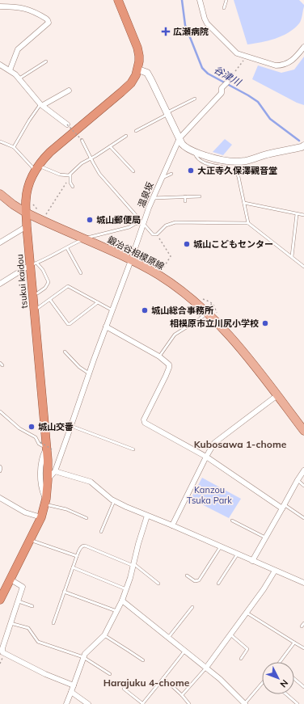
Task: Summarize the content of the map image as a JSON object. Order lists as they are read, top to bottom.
{
  "streets": {
    "highway": ["tsukui kaidou"],
    "main road": ["鍛冶谷相模原線"],
    "street": ["温泉坂"]
  },
  "crossings": [
    ["温泉坂", "鍛冶谷相模原線"],
    ["温泉坂", "tsukui kaidou"],
    ["鍛冶谷相模原線", "tsukui kaidou"]
  ],
  "districts": ["Kubosawa 1-chome", "Harajuku 4-chome"],
  "water": ["谷津川"],
  "parks": ["Kanzou Tsuka Park"],
  "places": {
    "health": ["広瀬病院"],
    "other": [
      "大正寺久保澤觀音堂",
      "城山郵便局",
      "城山こどもセンター",
      "城山総合事務所",
      "相模原市立川尻小学校",
      "城山交番"
    ]
  },
  "north": "bottom right"
}
